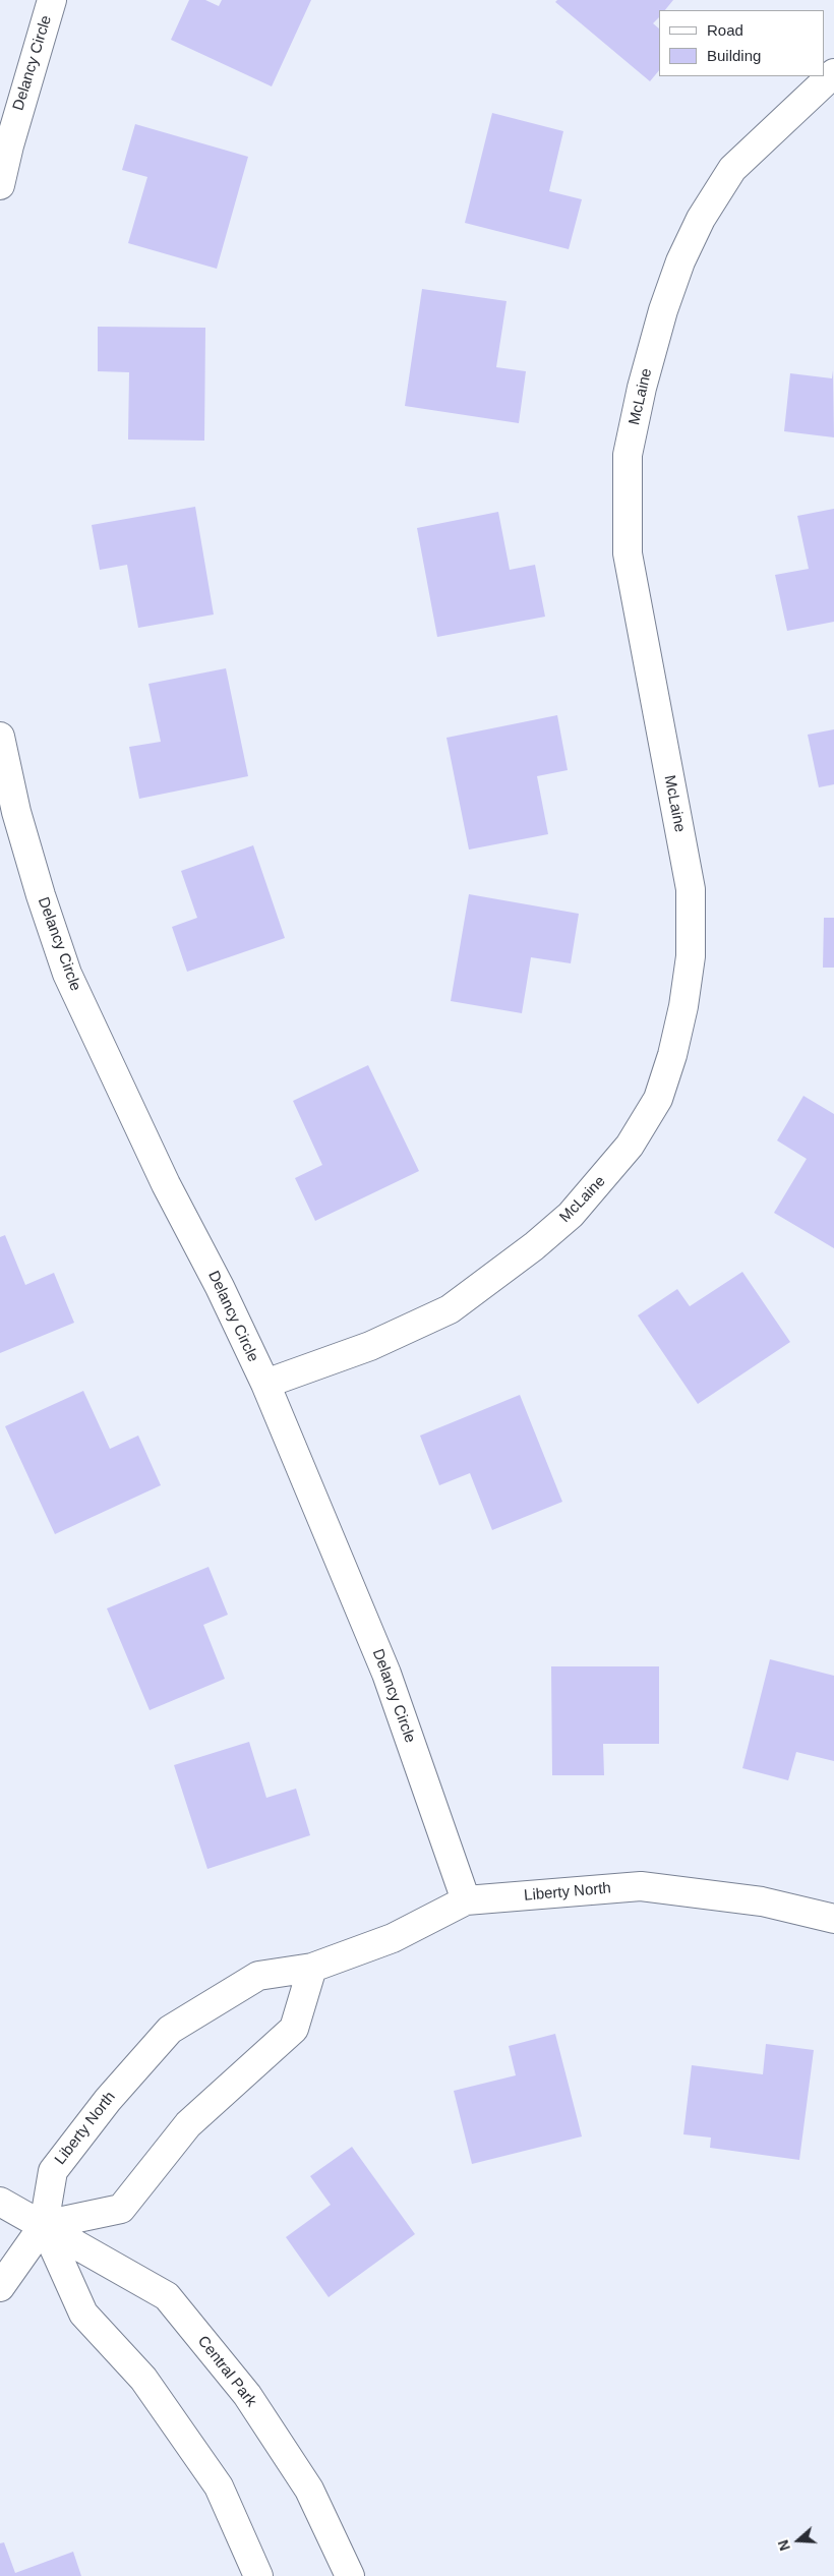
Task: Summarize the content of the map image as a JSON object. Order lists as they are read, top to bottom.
{
  "streets": {
    "street": [
      "Delancy Circle",
      "McLaine",
      "Liberty North",
      "Central Park"
    ]
  },
  "crossings": [
    ["Delancy Circle", "McLaine"],
    ["Delancy Circle", "Liberty North"],
    ["Liberty North", "Central Park"]
  ],
  "legend": ["Road", "Building"],
  "north": "left"
}
